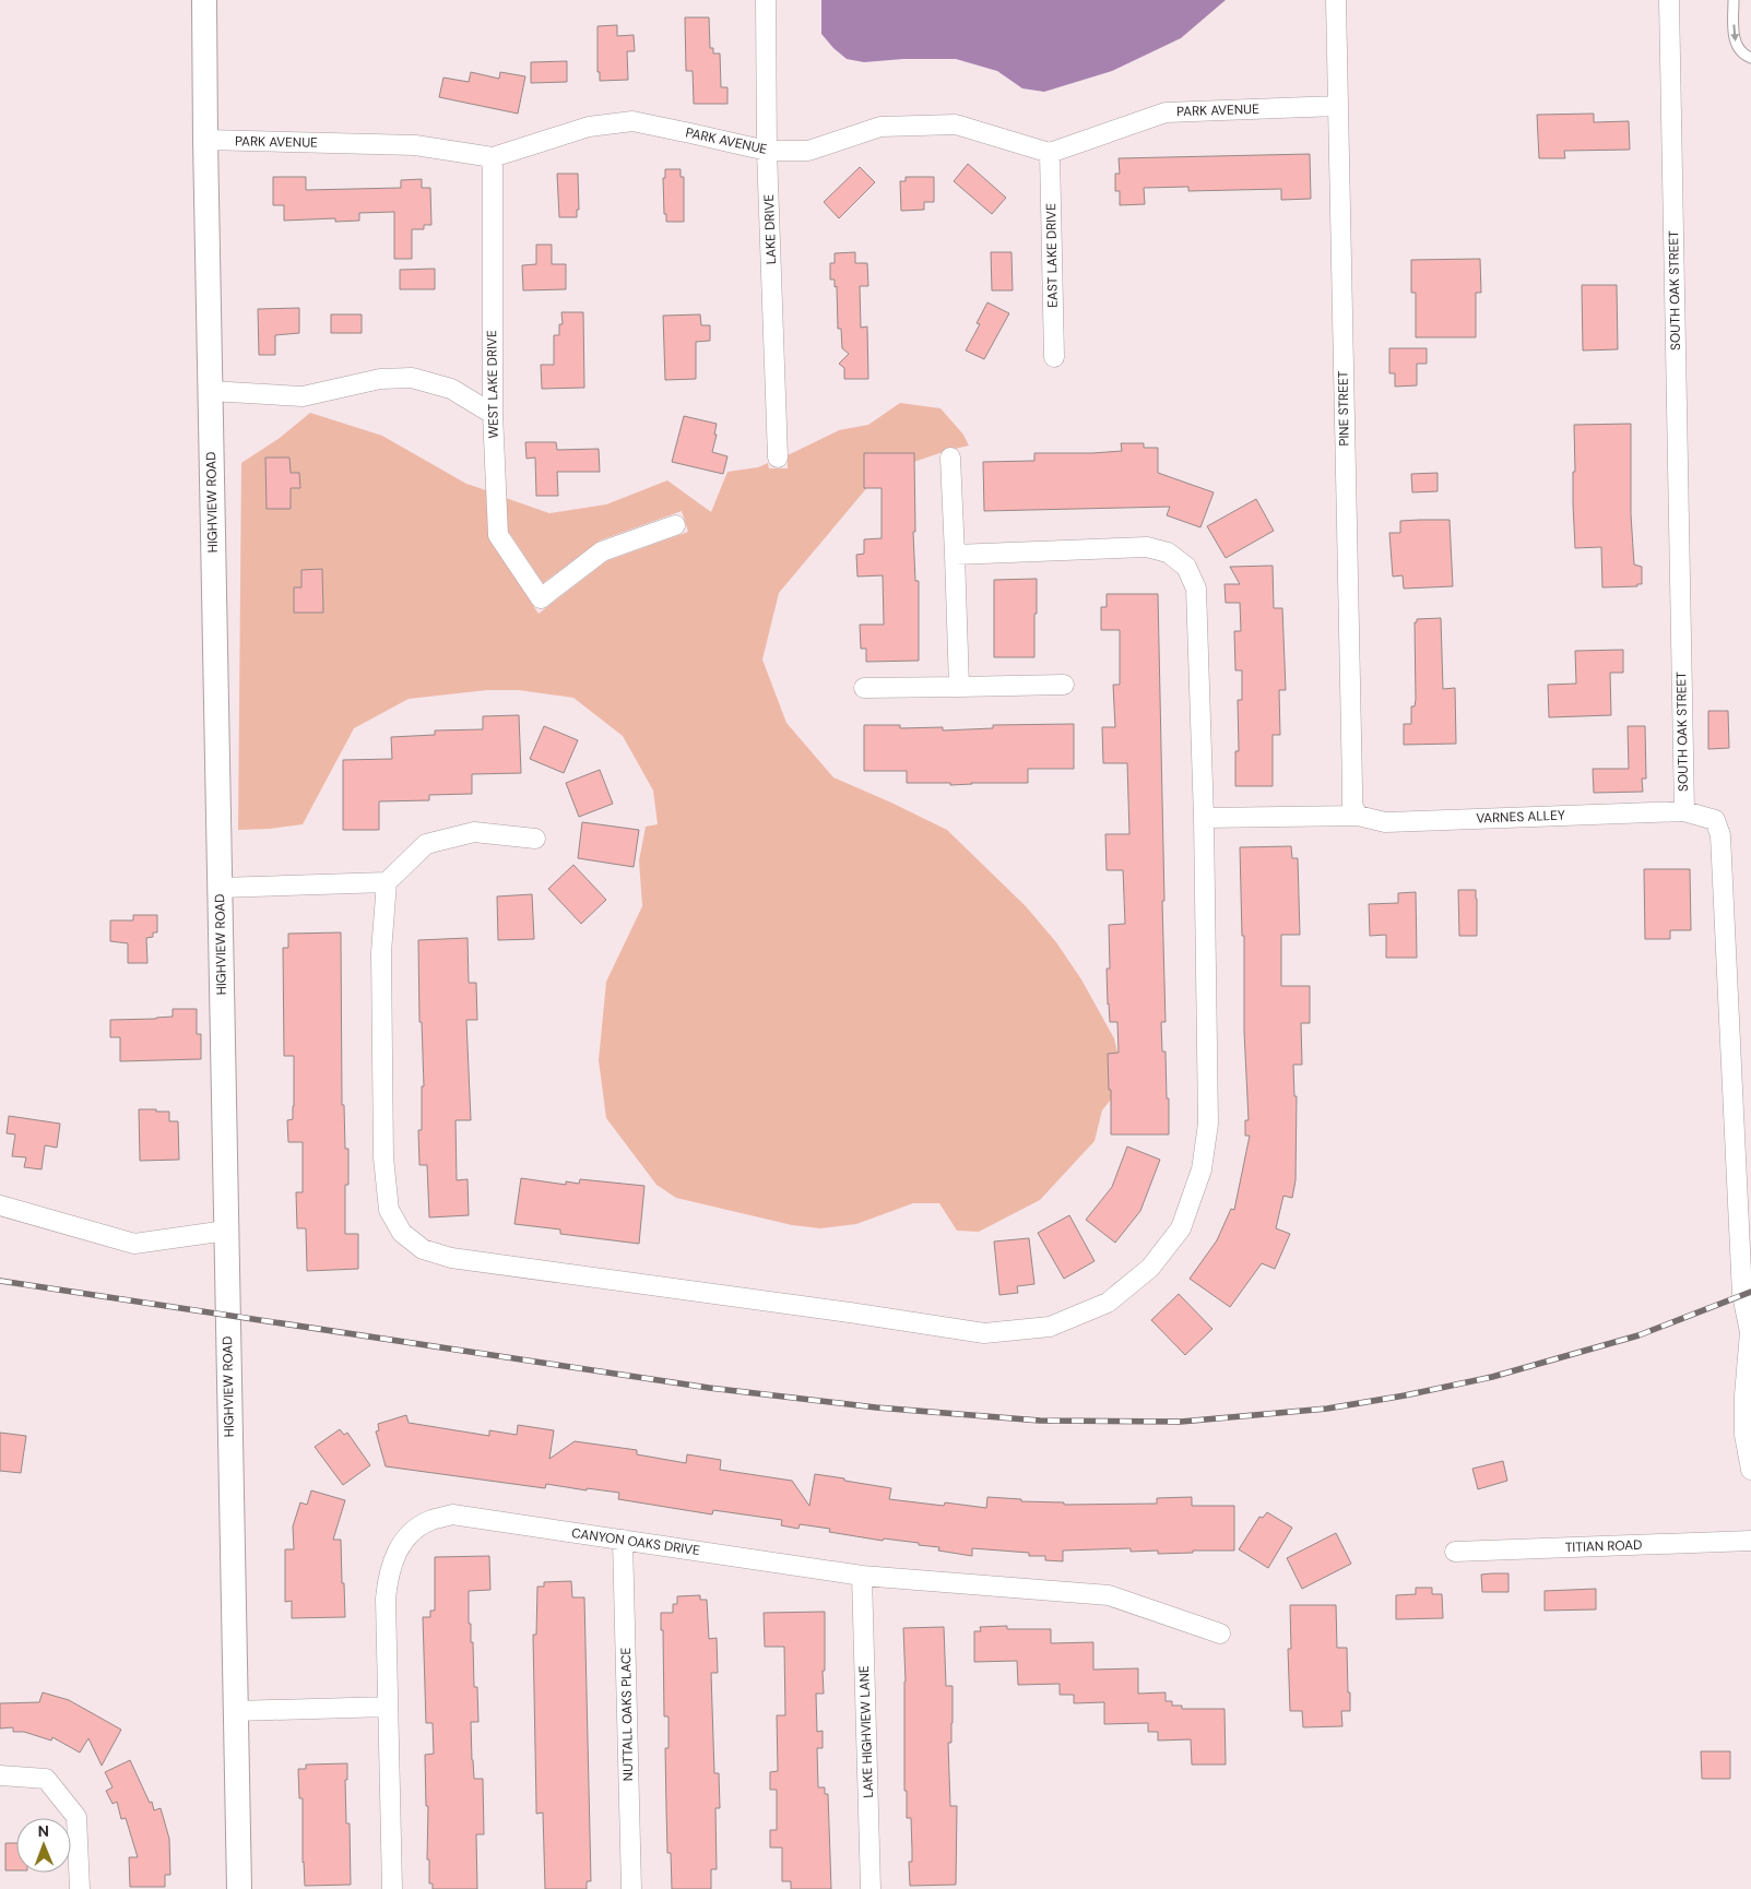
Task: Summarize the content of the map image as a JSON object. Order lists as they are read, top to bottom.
{
  "streets": {
    "street": [
      "PARK AVENUE",
      "LAKE DRIVE",
      "EAST LAKE DRIVE",
      "SOUTH OAK STREET",
      "WEST LAKE DRIVE",
      "PINE STREET",
      "HIGHVIEW ROAD",
      "VARNES ALLEY",
      "CANYON OAKS DRIVE",
      "TITIAN ROAD",
      "NUTTALL OAKS PLACE",
      "LAKE HIGHVIEW LANE"
    ]
  },
  "crossings": [
    ["PARK AVENUE", "LAKE DRIVE"],
    ["PARK AVENUE", "EAST LAKE DRIVE"],
    ["PARK AVENUE", "WEST LAKE DRIVE"],
    ["PARK AVENUE", "PINE STREET"],
    ["PARK AVENUE", "HIGHVIEW ROAD"],
    ["SOUTH OAK STREET", "VARNES ALLEY"],
    ["PINE STREET", "VARNES ALLEY"],
    ["CANYON OAKS DRIVE", "NUTTALL OAKS PLACE"],
    ["CANYON OAKS DRIVE", "LAKE HIGHVIEW LANE"]
  ],
  "north": "top"
}
